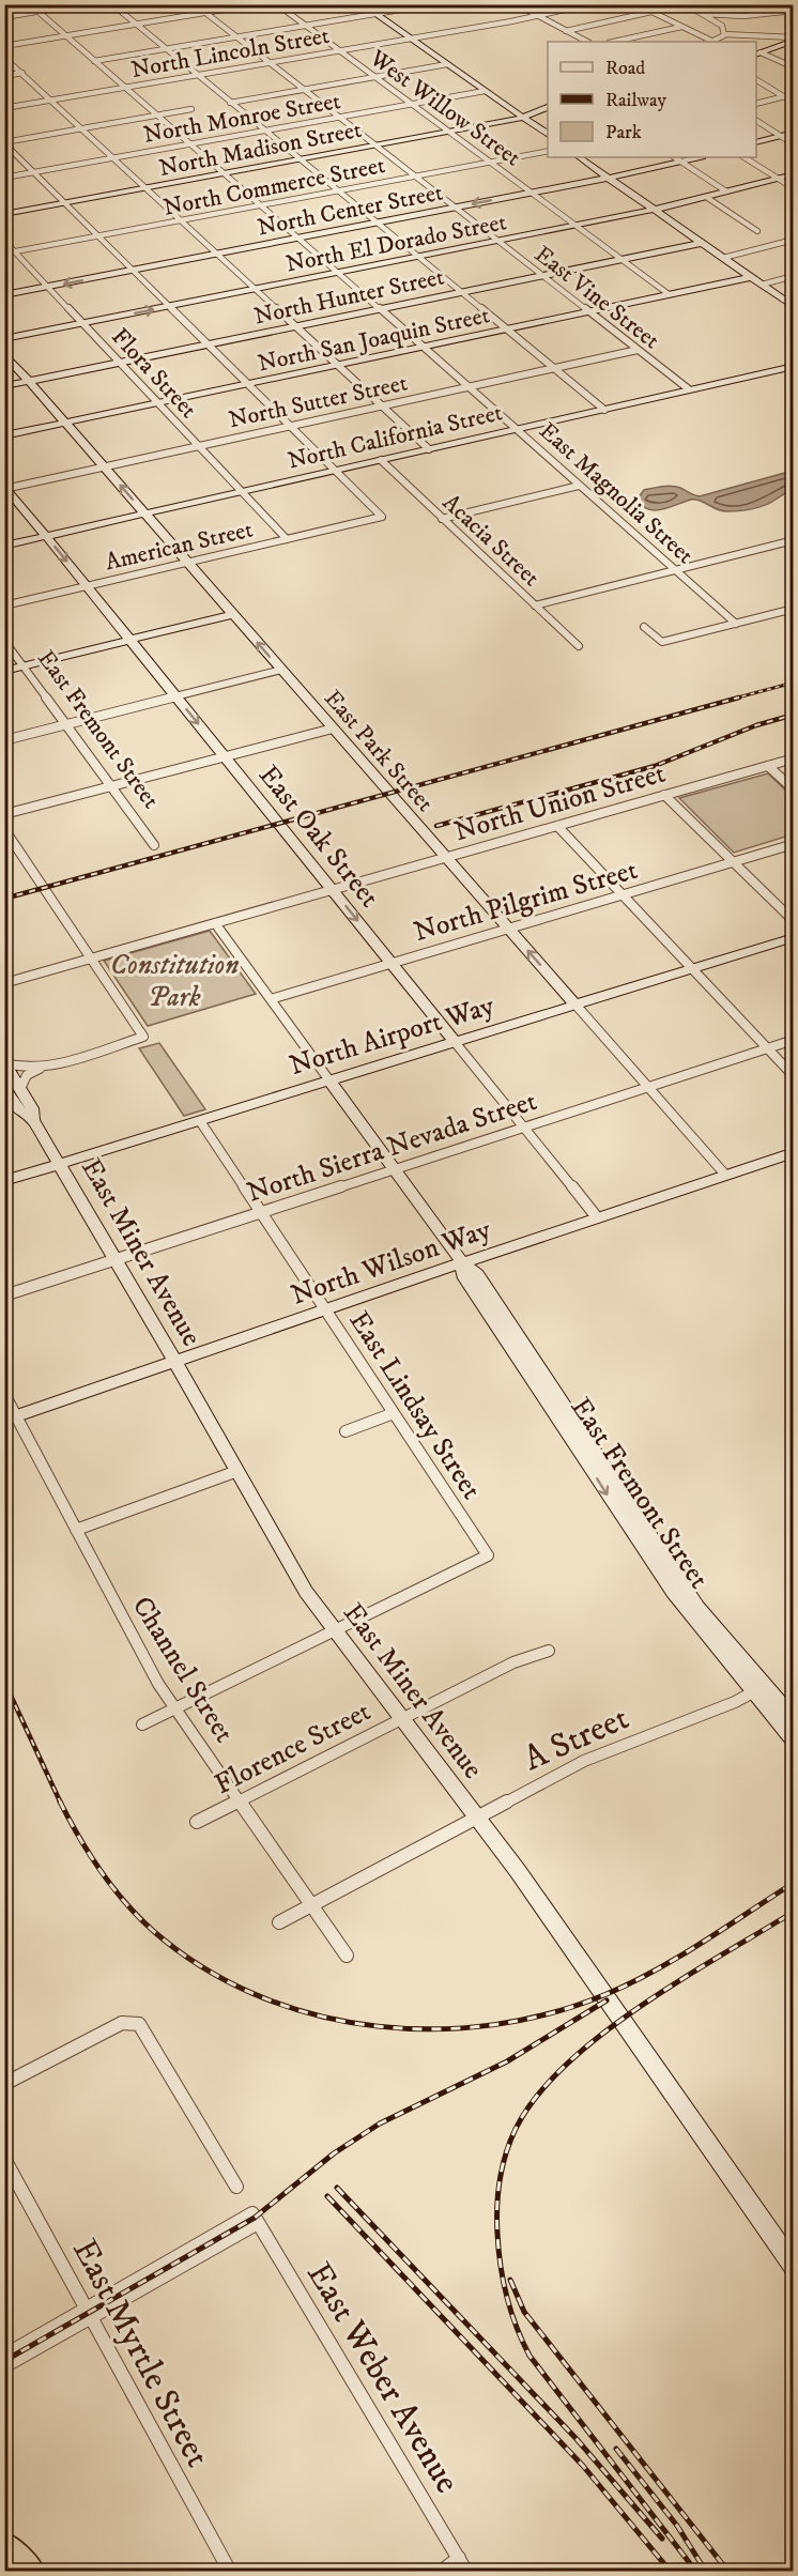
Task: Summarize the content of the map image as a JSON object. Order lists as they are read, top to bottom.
{
  "streets": {
    "street": [
      "North Lincoln Street",
      "West Willow Street",
      "North Monroe Street",
      "North Madison Street",
      "North Commerce Street",
      "North Center Street",
      "North El Dorado Street",
      "North Hunter Street",
      "East Vine Street",
      "North San Joaquin Street",
      "Flora Street",
      "North Sutter Street",
      "North California Street",
      "East Magnolia Street",
      "Acacia Street",
      "American Street",
      "East Fremont Street",
      "East Park Street",
      "North Union Street",
      "East Oak Street",
      "North Pilgrim Street",
      "North Airport Way",
      "North Sierra Nevada Street",
      "East Miner Avenue",
      "North Wilson Way",
      "East Lindsay Street",
      "Channel Street",
      "A Street",
      "Florence Street",
      "East Myrtle Street",
      "East Weber Avenue"
    ]
  },
  "crossings": [
    ["North Lincoln Street", "West Willow Street"],
    ["North Lincoln Street", "East Vine Street"],
    ["North Lincoln Street", "East Magnolia Street"],
    ["West Willow Street", "North Monroe Street"],
    ["West Willow Street", "North Madison Street"],
    ["West Willow Street", "North Commerce Street"],
    ["West Willow Street", "North Center Street"],
    ["West Willow Street", "North El Dorado Street"],
    ["West Willow Street", "North Hunter Street"],
    ["West Willow Street", "North San Joaquin Street"],
    ["North Monroe Street", "East Vine Street"],
    ["North Monroe Street", "East Magnolia Street"],
    ["North Madison Street", "East Vine Street"],
    ["North Madison Street", "East Magnolia Street"],
    ["North Commerce Street", "East Vine Street"],
    ["North Commerce Street", "Flora Street"],
    ["North Commerce Street", "East Magnolia Street"],
    ["North Center Street", "East Vine Street"],
    ["North Center Street", "Flora Street"],
    ["North Center Street", "East Magnolia Street"],
    ["North El Dorado Street", "East Vine Street"],
    ["North El Dorado Street", "Flora Street"],
    ["North El Dorado Street", "East Magnolia Street"],
    ["North Hunter Street", "East Vine Street"],
    ["North Hunter Street", "Flora Street"],
    ["North Hunter Street", "East Magnolia Street"],
    ["North Hunter Street", "East Park Street"],
    ["East Vine Street", "North San Joaquin Street"],
    ["East Vine Street", "North Sutter Street"],
    ["East Vine Street", "North California Street"],
    ["North San Joaquin Street", "Flora Street"],
    ["North San Joaquin Street", "East Magnolia Street"],
    ["North San Joaquin Street", "East Park Street"],
    ["Flora Street", "North Sutter Street"],
    ["Flora Street", "North California Street"],
    ["Flora Street", "American Street"],
    ["North Sutter Street", "East Magnolia Street"],
    ["North Sutter Street", "East Park Street"],
    ["North Sutter Street", "East Oak Street"],
    ["North California Street", "East Magnolia Street"],
    ["North California Street", "Acacia Street"],
    ["North California Street", "American Street"],
    ["North California Street", "East Park Street"],
    ["North California Street", "East Oak Street"],
    ["American Street", "East Park Street"],
    ["American Street", "East Oak Street"],
    ["East Fremont Street", "North Union Street"],
    ["East Fremont Street", "North Pilgrim Street"],
    ["East Fremont Street", "North Airport Way"],
    ["East Fremont Street", "North Sierra Nevada Street"],
    ["East Fremont Street", "North Wilson Way"],
    ["East Fremont Street", "A Street"],
    ["East Park Street", "North Union Street"],
    ["East Park Street", "North Pilgrim Street"],
    ["East Park Street", "North Airport Way"],
    ["East Park Street", "North Sierra Nevada Street"],
    ["East Park Street", "North Wilson Way"],
    ["North Union Street", "East Oak Street"],
    ["East Oak Street", "North Pilgrim Street"],
    ["East Oak Street", "North Airport Way"],
    ["East Oak Street", "North Sierra Nevada Street"],
    ["East Oak Street", "North Wilson Way"],
    ["North Airport Way", "East Miner Avenue"],
    ["North Airport Way", "East Lindsay Street"],
    ["North Sierra Nevada Street", "East Miner Avenue"],
    ["North Sierra Nevada Street", "East Lindsay Street"],
    ["East Miner Avenue", "North Wilson Way"],
    ["East Miner Avenue", "East Lindsay Street"],
    ["East Miner Avenue", "A Street"],
    ["East Miner Avenue", "Florence Street"],
    ["North Wilson Way", "East Lindsay Street"],
    ["North Wilson Way", "Channel Street"],
    ["Channel Street", "A Street"],
    ["Channel Street", "Florence Street"],
    ["East Myrtle Street", "East Weber Avenue"]
  ],
  "parks": ["Constitution Park"],
  "legend": ["Road", "Railway", "Park"]
}
